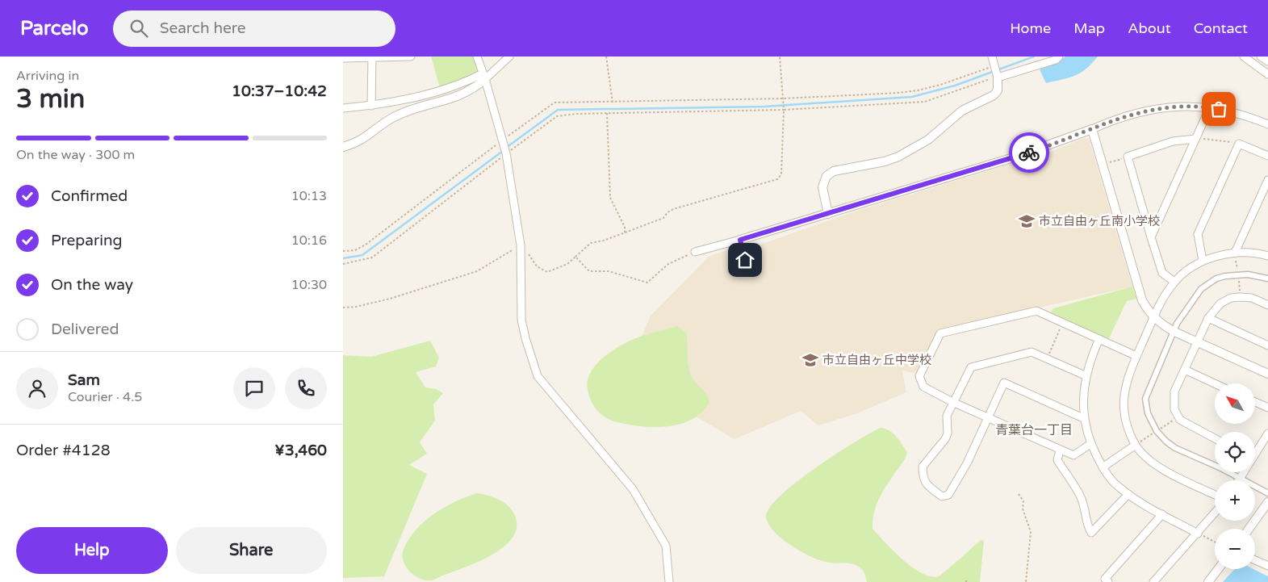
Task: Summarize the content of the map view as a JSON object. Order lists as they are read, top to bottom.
{
  "districts": ["青葉台一丁目"],
  "places": {
    "school or university": ["市立自由ヶ丘南小学校", "市立自由ヶ丘中学校"]
  },
  "north": "top left",
  "page": {
    "header": "Parcelo",
    "search": "Search here",
    "nav": [
      "Home",
      "Map",
      "About",
      "Contact"
    ],
    "heading": ["3 min", "Arriving in", "10:37–10:42"],
    "panel": [
      "Sam",
      "Courier · 4.5",
      "Order #4128",
      "¥3,460"
    ],
    "bar": "On the way · 300 m",
    "list": [
      ["Confirmed", "10:13"],
      ["Preparing", "10:16"],
      ["On the way", "10:30"],
      "Delivered"
    ],
    "map_buttons": ["+", "−"],
    "buttons": ["Help", "Share"]
  }
}
